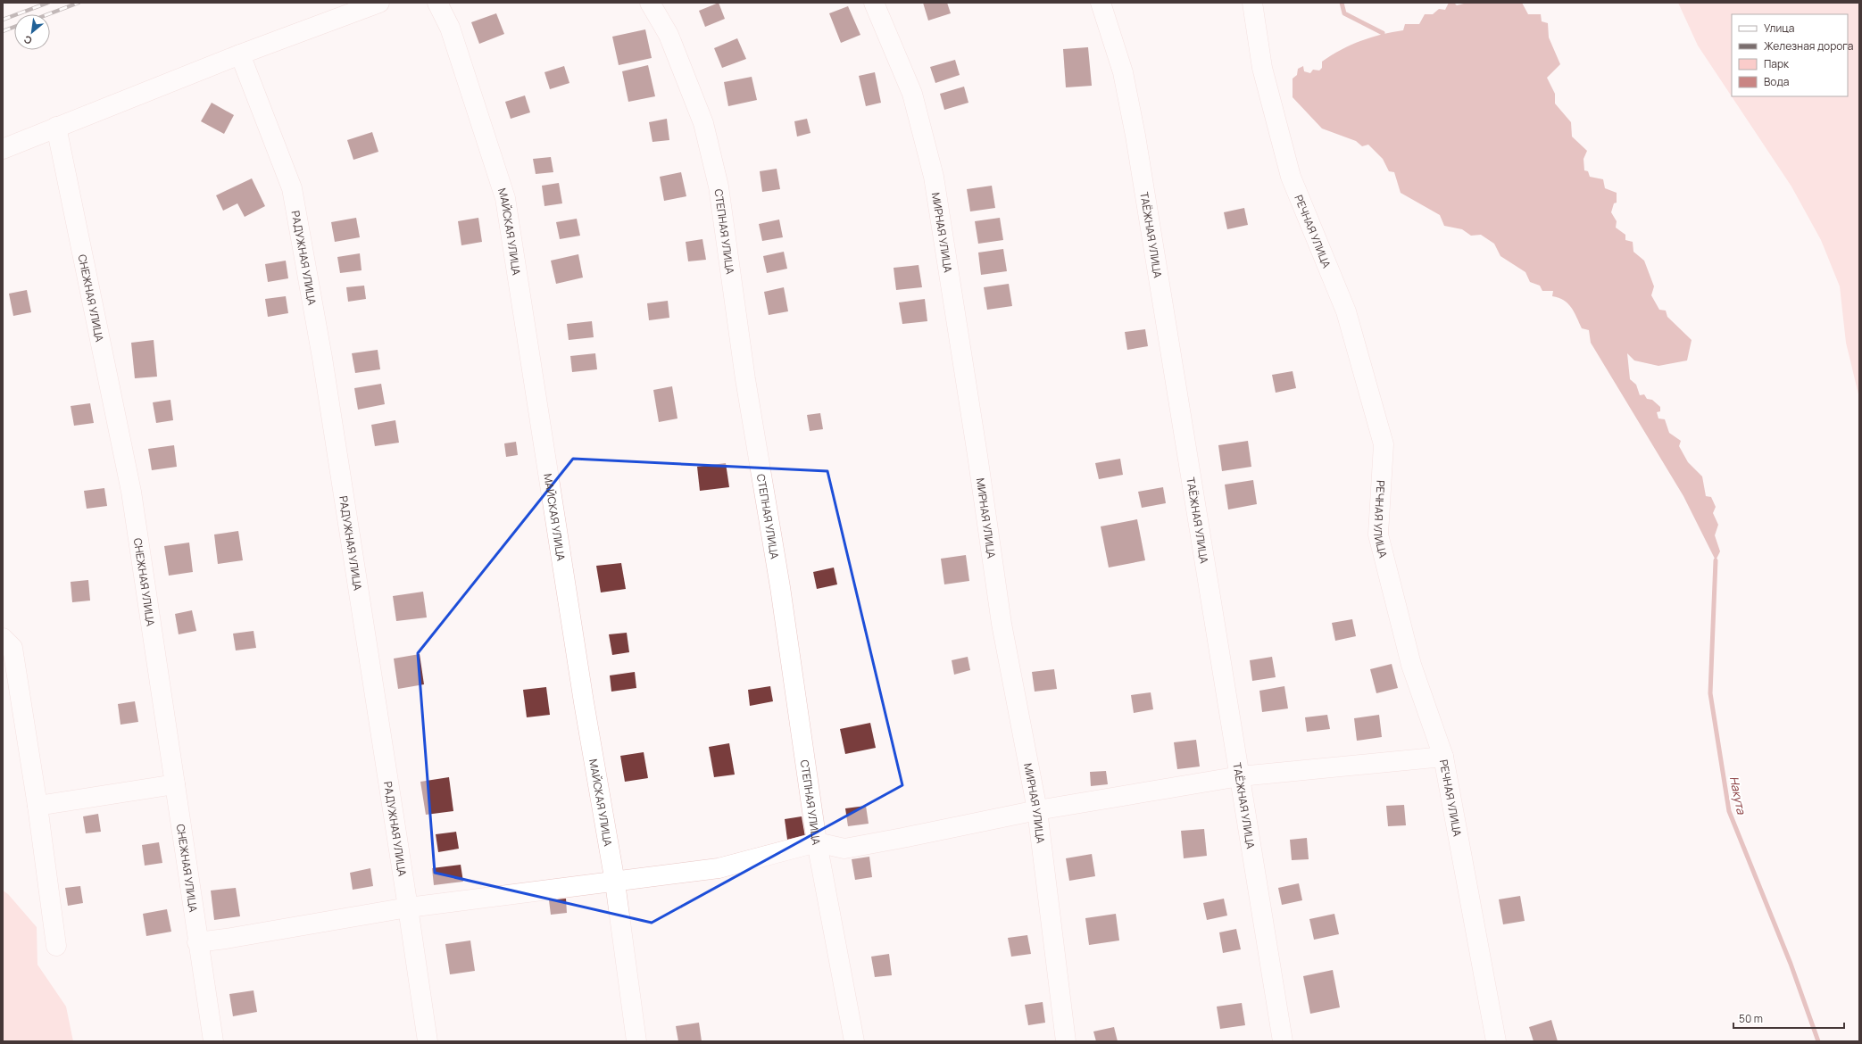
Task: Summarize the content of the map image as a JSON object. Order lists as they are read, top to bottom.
{
  "streets": {
    "street": [
      "СТЕПНАЯ УЛИЦА",
      "РЕЧНАЯ УЛИЦА",
      "МАЙСКАЯ УЛИЦА",
      "МИРНАЯ УЛИЦА",
      "ТАЁЖНАЯ УЛИЦА",
      "РАДУЖНАЯ УЛИЦА",
      "СНЕЖНАЯ УЛИЦА"
    ]
  },
  "water": ["Накута"],
  "legend": [
    "Улица",
    "Железная дорога",
    "Парк",
    "Вода"
  ],
  "scale_bar": "50 m",
  "north": "bottom left"
}
